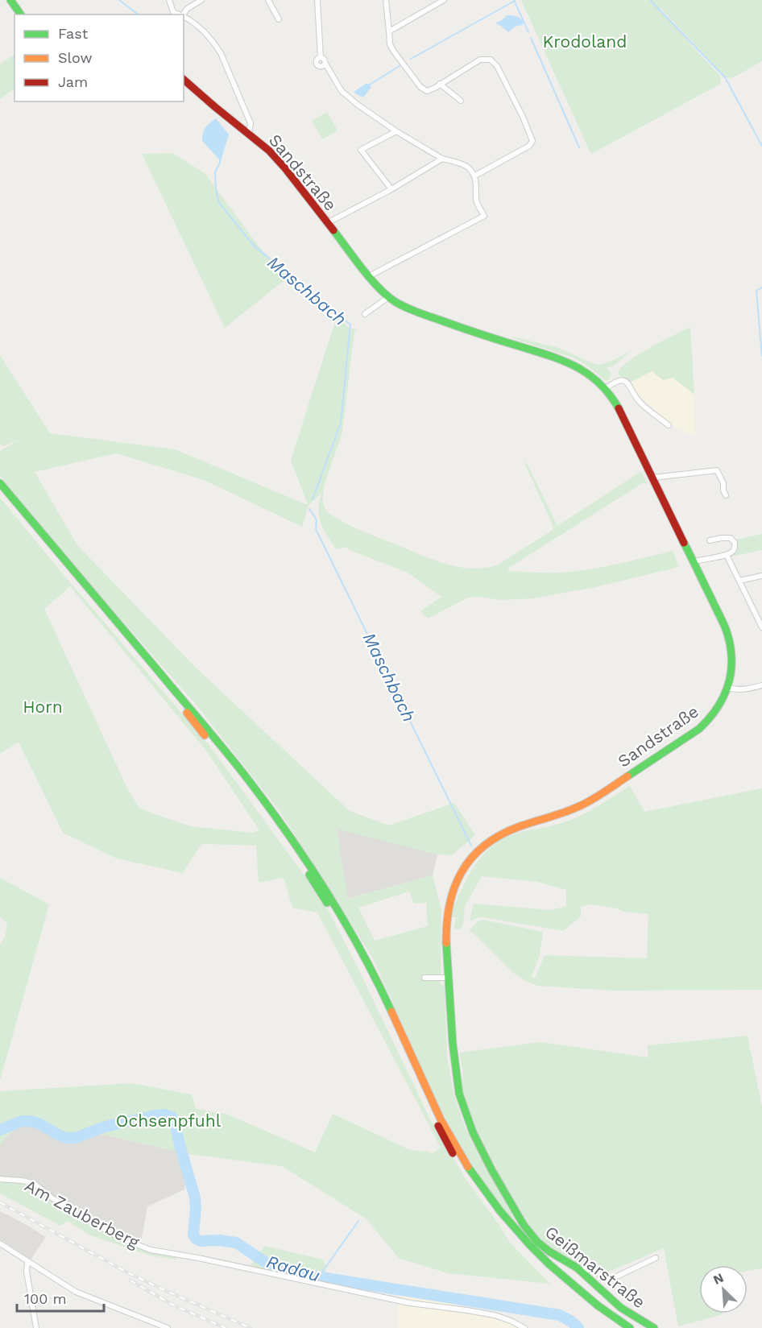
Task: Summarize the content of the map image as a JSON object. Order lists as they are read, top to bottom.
{
  "streets": {
    "main road": ["Sandstraße", "Geißmarstraße"],
    "street": ["Am Zauberberg"]
  },
  "crossings": [
    ["Sandstraße", "Geißmarstraße"]
  ],
  "water": ["Maschbach", "Radau"],
  "parks": ["Krodoland", "Horn", "Ochsenpfuhl"],
  "legend": ["Fast", "Slow", "Jam"],
  "scale_bar": "100 m",
  "north": "top left"
}
